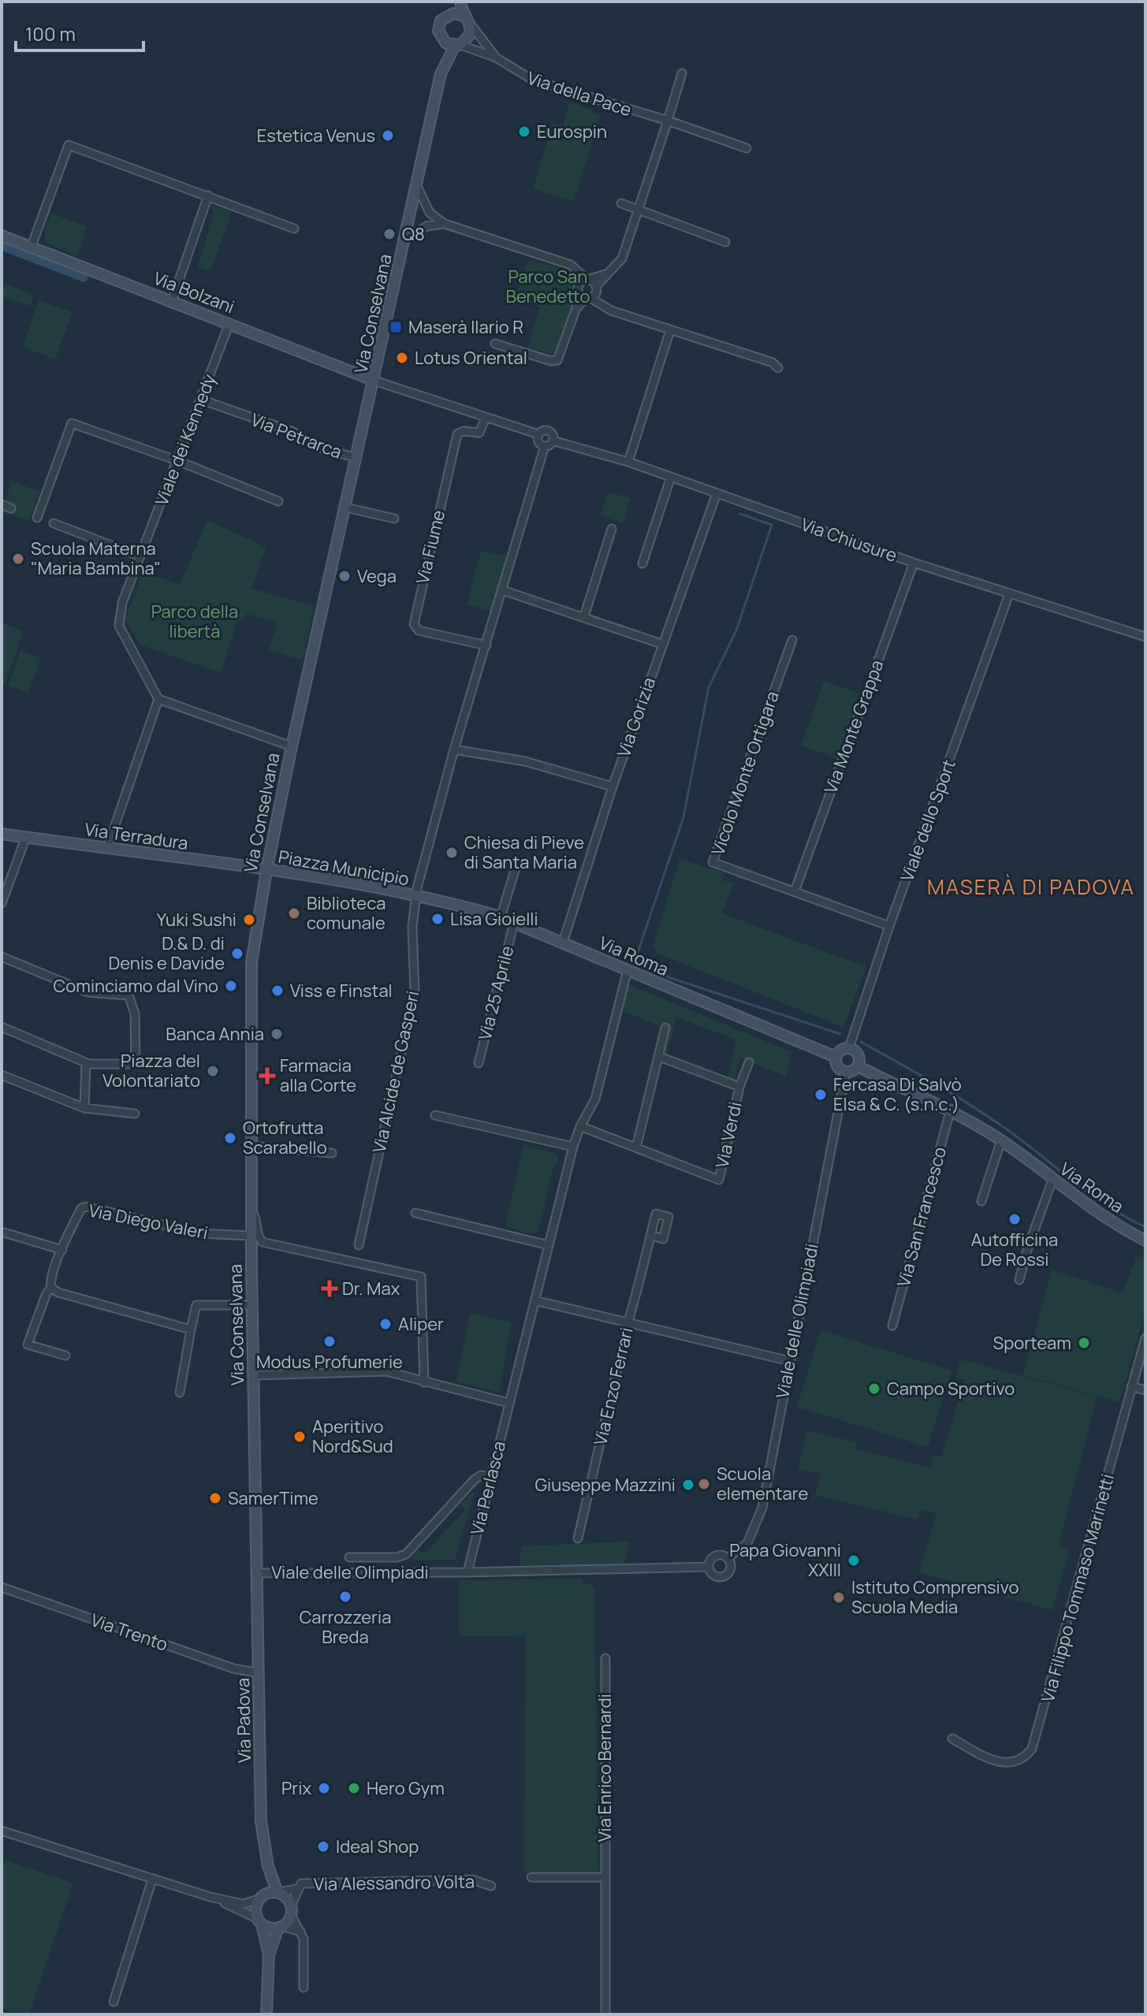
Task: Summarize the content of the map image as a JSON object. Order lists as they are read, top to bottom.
{
  "streets": {
    "main road": [
      "Via Bolzani",
      "Via Conselvana",
      "Via Terradura",
      "Piazza Municipio",
      "Via Roma",
      "Via Padova"
    ],
    "street": [
      "Via della Pace",
      "Via Petrarca",
      "Viale dei Kennedy",
      "Via Chiusure",
      "Via Fiume",
      "Via Gorizia",
      "Via Monte Grappa",
      "Vicolo Monte Ortigara",
      "Viale dello Sport",
      "Via 25 Aprile",
      "Via Alcide de Gasperi",
      "Via Verdi",
      "Via San Francesco",
      "Via Diego Valeri",
      "Viale delle Olimpiadi",
      "Via Enzo Ferrari",
      "Via Perlasca",
      "Via Filippo Tommaso Marinetti",
      "Via Trento",
      "Via Enrico Bernardi",
      "Via Alessandro Volta"
    ]
  },
  "crossings": [
    ["Via della Pace", "Via Conselvana"],
    ["Via Bolzani", "Via Conselvana"],
    ["Via Bolzani", "Viale dei Kennedy"],
    ["Via Bolzani", "Via Chiusure"],
    ["Via Conselvana", "Via Petrarca"],
    ["Via Conselvana", "Via Chiusure"],
    ["Via Conselvana", "Via Terradura"],
    ["Via Conselvana", "Piazza Municipio"],
    ["Via Conselvana", "Via Diego Valeri"],
    ["Via Conselvana", "Viale delle Olimpiadi"],
    ["Via Conselvana", "Via Padova"],
    ["Via Petrarca", "Viale dei Kennedy"],
    ["Via Chiusure", "Via Fiume"],
    ["Via Chiusure", "Via Gorizia"],
    ["Via Chiusure", "Via Monte Grappa"],
    ["Via Chiusure", "Viale dello Sport"],
    ["Via Gorizia", "Via Roma"],
    ["Via Monte Grappa", "Vicolo Monte Ortigara"],
    ["Viale dello Sport", "Via Roma"],
    ["Viale dello Sport", "Viale delle Olimpiadi"],
    ["Via Terradura", "Piazza Municipio"],
    ["Piazza Municipio", "Via Roma"],
    ["Piazza Municipio", "Via Alcide de Gasperi"],
    ["Via Roma", "Via 25 Aprile"],
    ["Via Roma", "Via Alcide de Gasperi"],
    ["Via Roma", "Via San Francesco"],
    ["Via Roma", "Viale delle Olimpiadi"],
    ["Via Roma", "Via Perlasca"],
    ["Via Verdi", "Via Perlasca"],
    ["Viale delle Olimpiadi", "Via Perlasca"],
    ["Viale delle Olimpiadi", "Via Padova"],
    ["Via Trento", "Via Padova"],
    ["Via Padova", "Via Alessandro Volta"]
  ],
  "districts": ["MASERÀ DI PADOVA"],
  "parks": ["Parco San Benedetto", "Parco della libertà"],
  "places": {
    "other": [
      "Eurospin",
      "Estetica Venus",
      "Q8",
      "Lotus Oriental",
      "Scuola Materna \"Maria Bambina\"",
      "Vega",
      "Chiesa di Pieve di Santa Maria",
      "Biblioteca comunale",
      "Lisa Gioielli",
      "Yuki Sushi",
      "D.& D. di Denis e Davide",
      "Cominciamo dal Vino",
      "Viss e Finstal",
      "Banca Annia",
      "Piazza del Volontariato",
      "Fercasa Di Salvò Elsa & C. (s.n.c.)",
      "Ortofrutta Scarabello",
      "Autofficina De Rossi",
      "Aliper",
      "Modus Profumerie",
      "Sporteam",
      "Campo Sportivo",
      "Aperitivo Nord&Sud",
      "Scuola elementare",
      "Giuseppe Mazzini",
      "SamerTime",
      "Papa Giovanni XXIII",
      "Carrozzeria Breda",
      "Istituto Comprensivo Scuola Media",
      "Prix",
      "Hero Gym",
      "Ideal Shop"
    ],
    "transit": ["Maserà Ilario R"],
    "health": ["Farmacia alla Corte", "Dr. Max"]
  },
  "scale_bar": "100 m"
}
